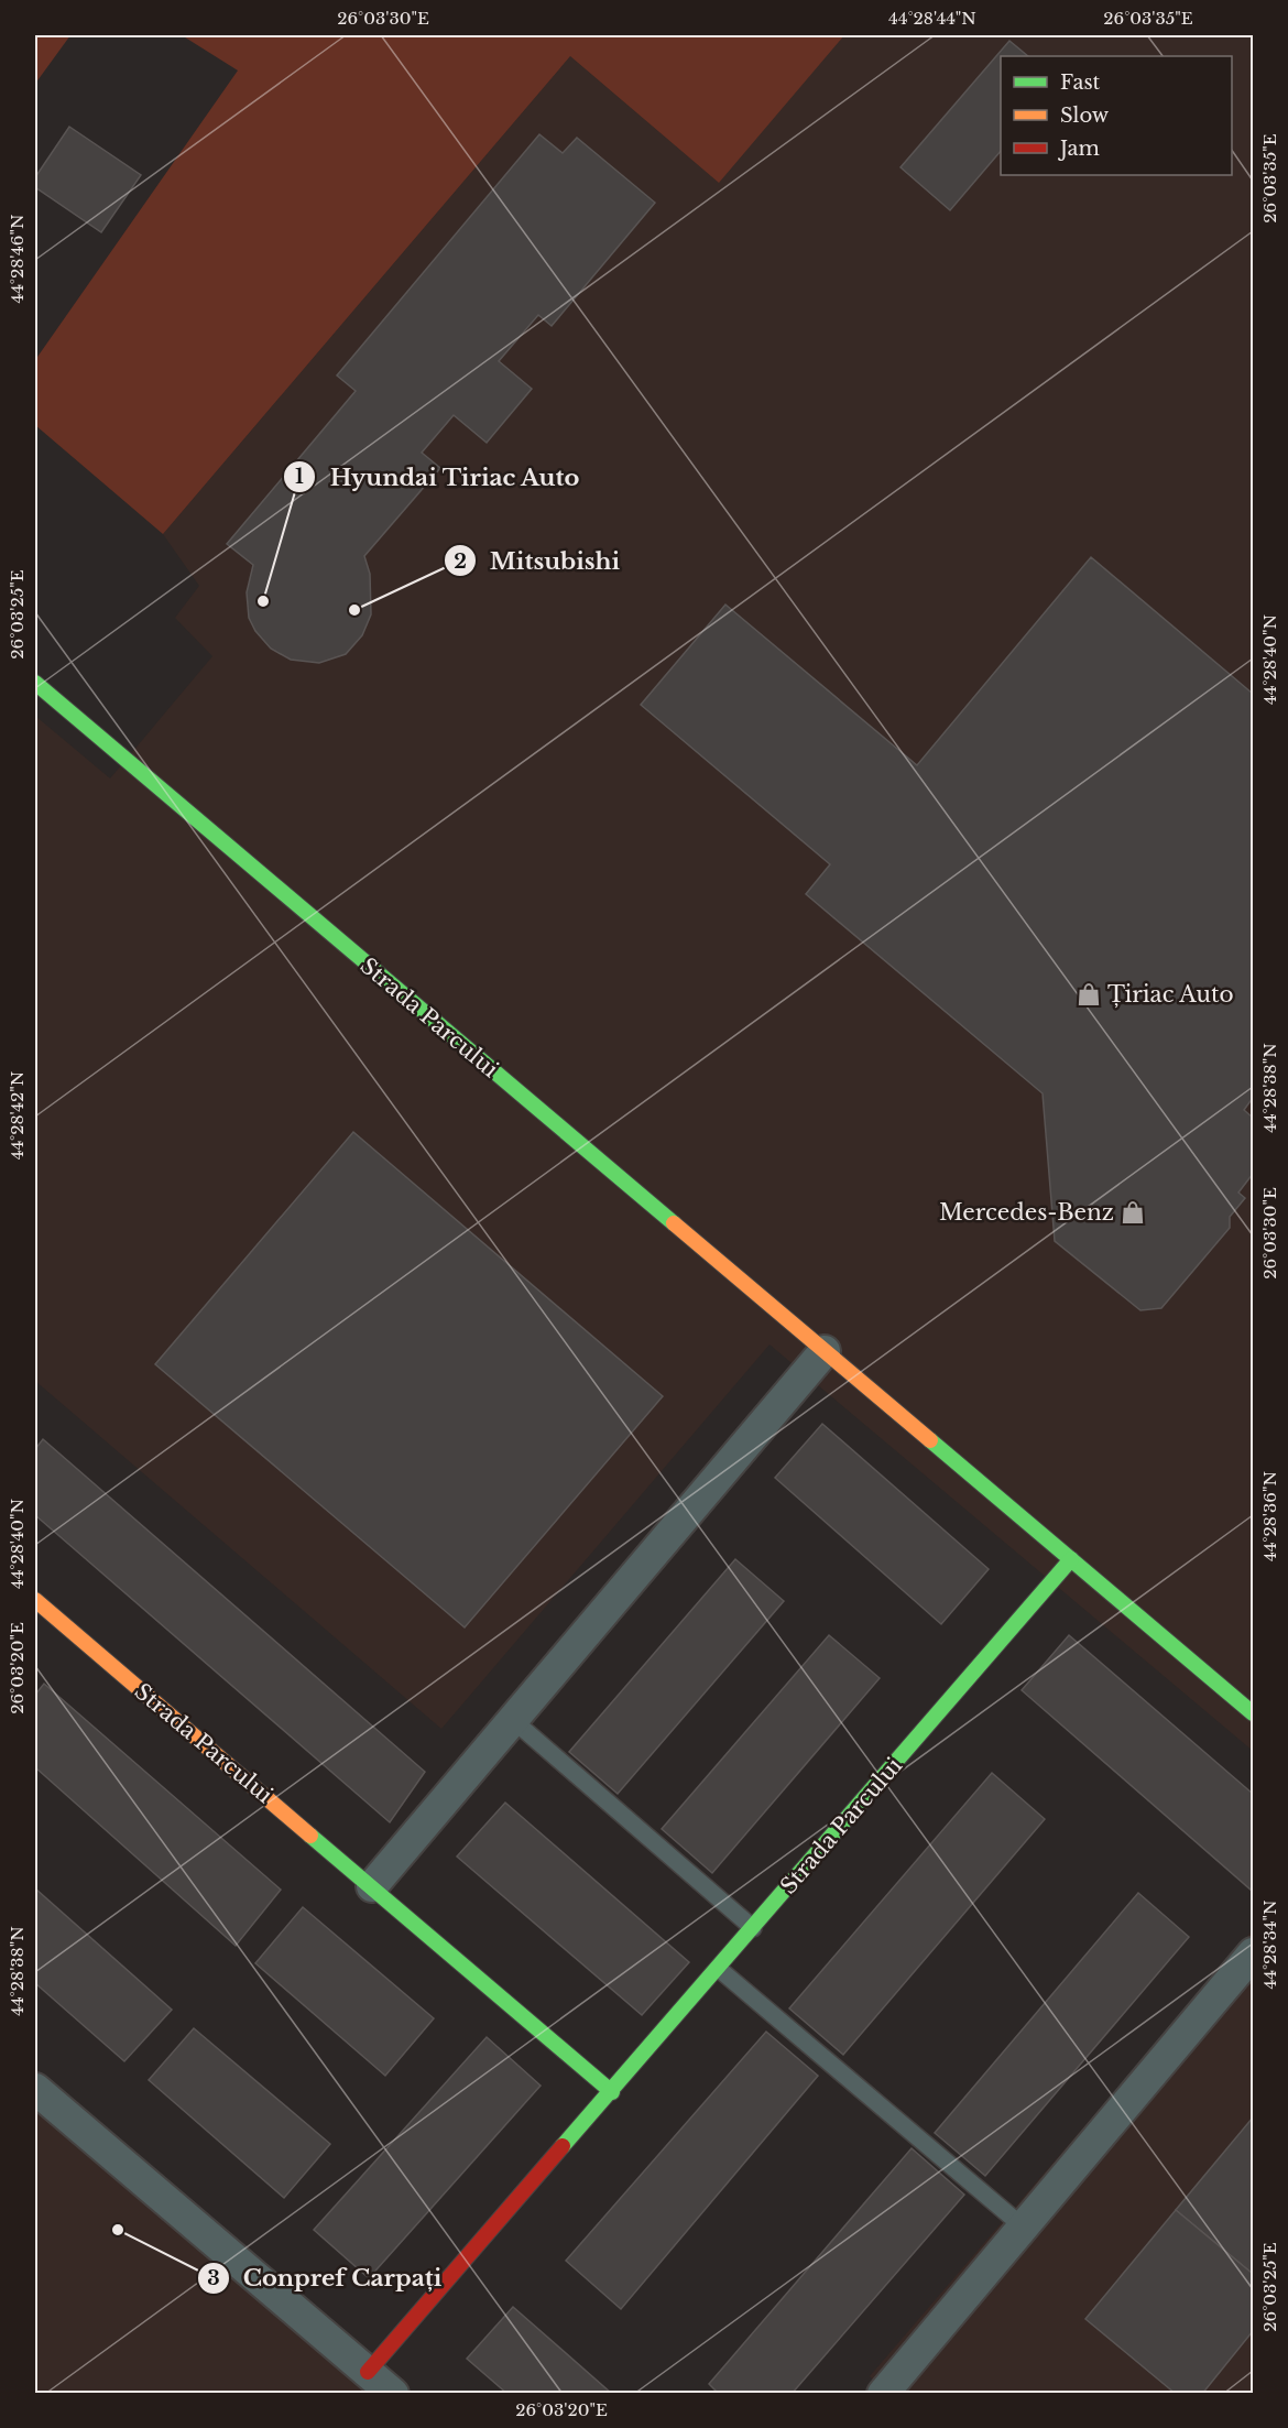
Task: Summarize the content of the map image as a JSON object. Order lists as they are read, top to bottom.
{
  "streets": {
    "street": ["Strada Parcului"]
  },
  "places": {
    "other": ["Hyundai Tiriac Auto", "Mitsubishi", "Conpref Carpați"],
    "shop": ["Țiriac Auto", "Mercedes-Benz"]
  },
  "legend": ["Fast", "Slow", "Jam"],
  "coordinates": [
    "26°03'30\"E",
    "44°28'44\"N",
    "26°03'35\"E",
    "44°28'46\"N",
    "26°03'25\"E",
    "44°28'40\"N",
    "44°28'38\"N",
    "44°28'42\"N",
    "44°28'36\"N",
    "26°03'20\"E",
    "44°28'34\"N"
  ]
}
